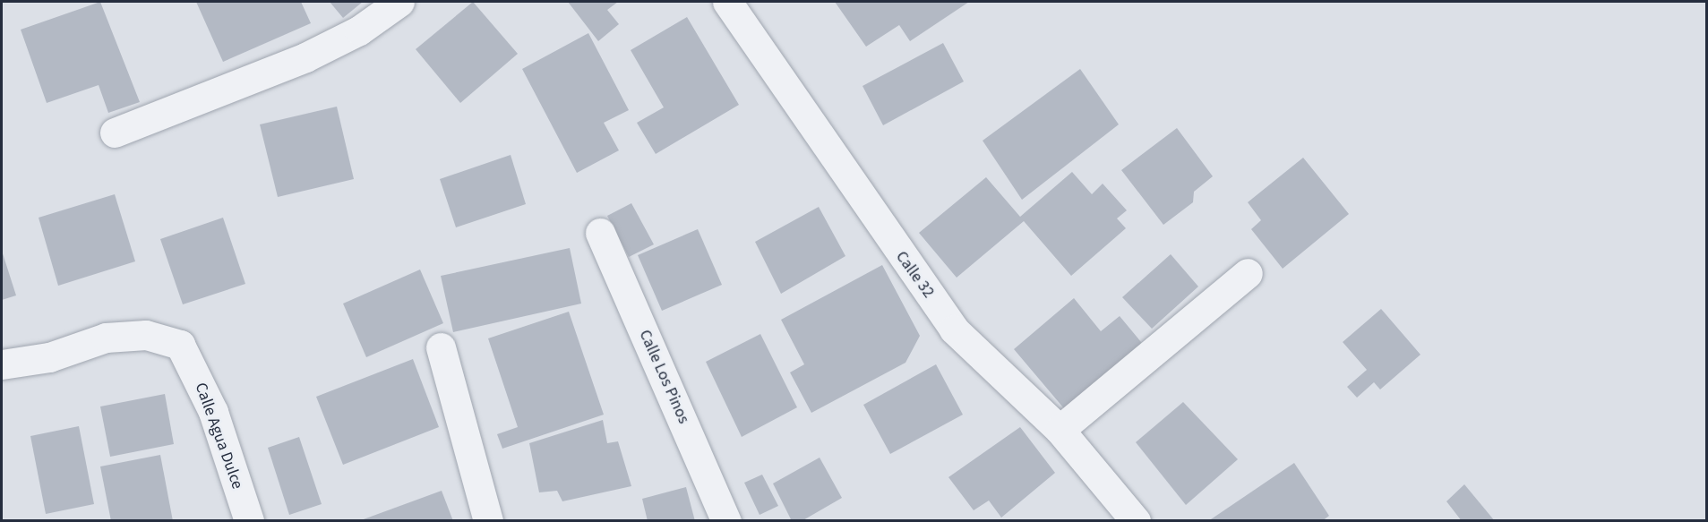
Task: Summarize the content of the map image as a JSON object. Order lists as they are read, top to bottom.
{
  "streets": {
    "street": ["Calle 32", "Calle Los Pinos", "Calle Agua Dulce"]
  }
}
